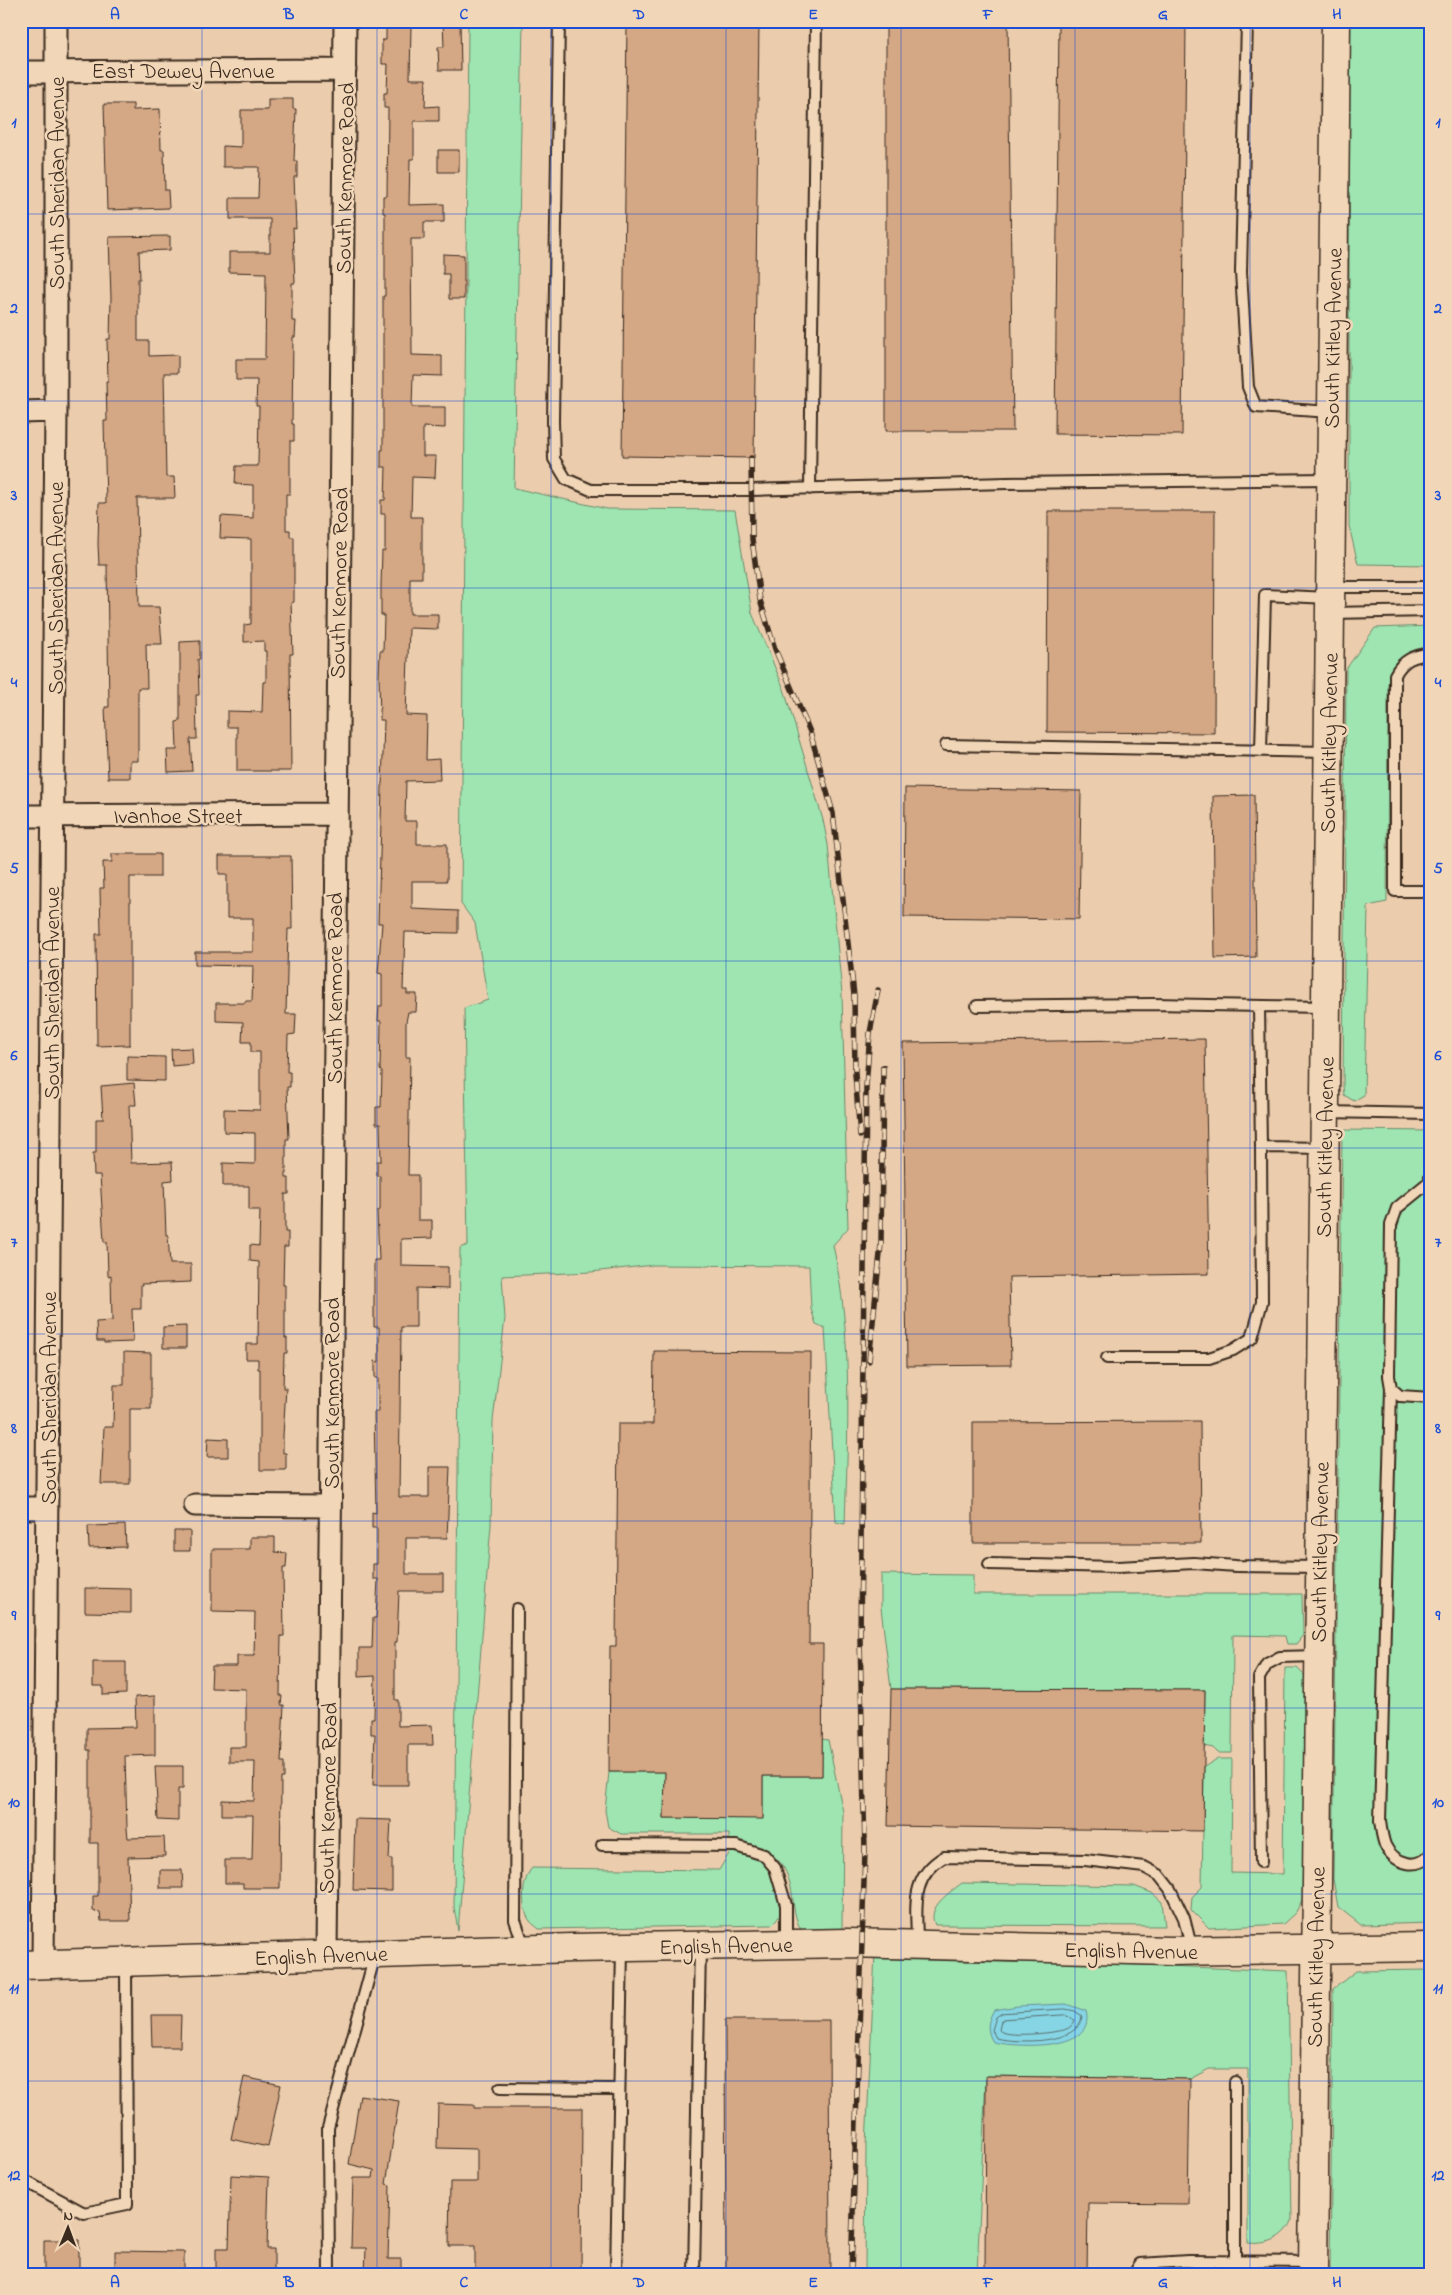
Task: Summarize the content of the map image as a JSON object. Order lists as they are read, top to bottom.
{
  "streets": {
    "street": [
      "East Dewey Avenue",
      "South Kenmore Road",
      "South Sheridan Avenue",
      "South Kitley Avenue",
      "Ivanhoe Street",
      "English Avenue"
    ]
  },
  "crossings": [
    ["East Dewey Avenue", "South Kenmore Road"],
    ["East Dewey Avenue", "South Sheridan Avenue"],
    ["South Kenmore Road", "Ivanhoe Street"],
    ["South Kenmore Road", "English Avenue"],
    ["South Sheridan Avenue", "Ivanhoe Street"],
    ["South Sheridan Avenue", "English Avenue"],
    ["South Kitley Avenue", "English Avenue"]
  ],
  "north": "top",
  "grid": {
    "columns": [
      "A",
      "B",
      "C",
      "D",
      "E",
      "F",
      "G",
      "H"
    ],
    "rows": [
      "1",
      "2",
      "3",
      "4",
      "5",
      "6",
      "7",
      "8",
      "9",
      "10",
      "11",
      "12"
    ]
  }
}
